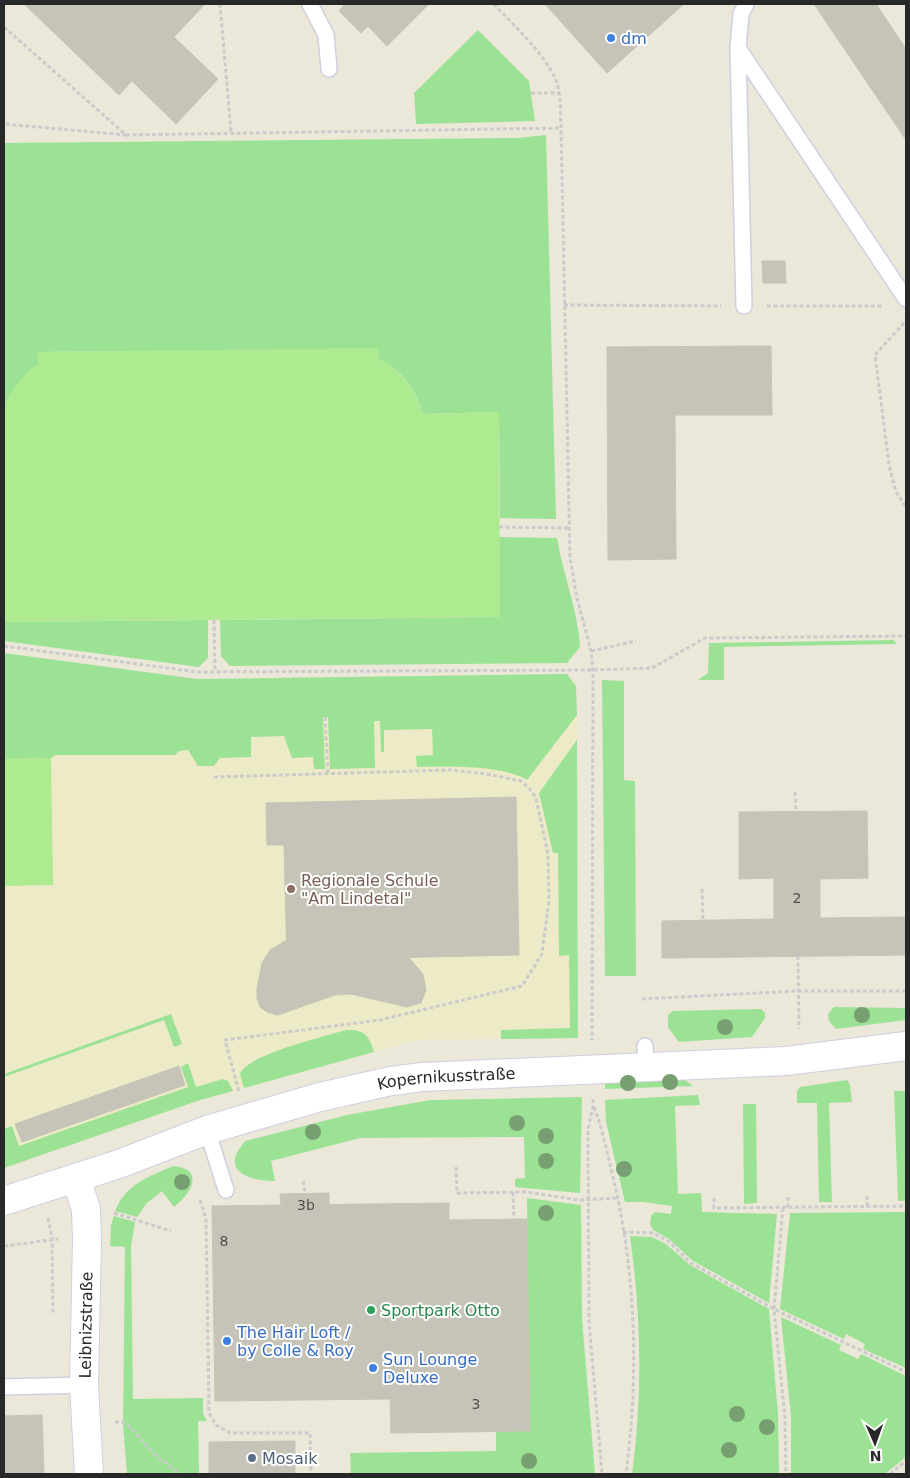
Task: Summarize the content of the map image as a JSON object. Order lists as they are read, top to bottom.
{
  "streets": {
    "street": ["Kopernikusstraße", "Leibnizstraße"]
  },
  "crossings": [
    ["Kopernikusstraße", "Leibnizstraße"]
  ],
  "places": [
    "dm",
    "Regionale Schule \"Am Lindetal\"",
    "Sportpark Otto",
    "The Hair Loft / by Colle & Roy",
    "Sun Lounge Deluxe",
    "Mosaik"
  ],
  "house_numbers": [
    "2",
    "3b",
    "8",
    "3"
  ],
  "north": "bottom"
}
